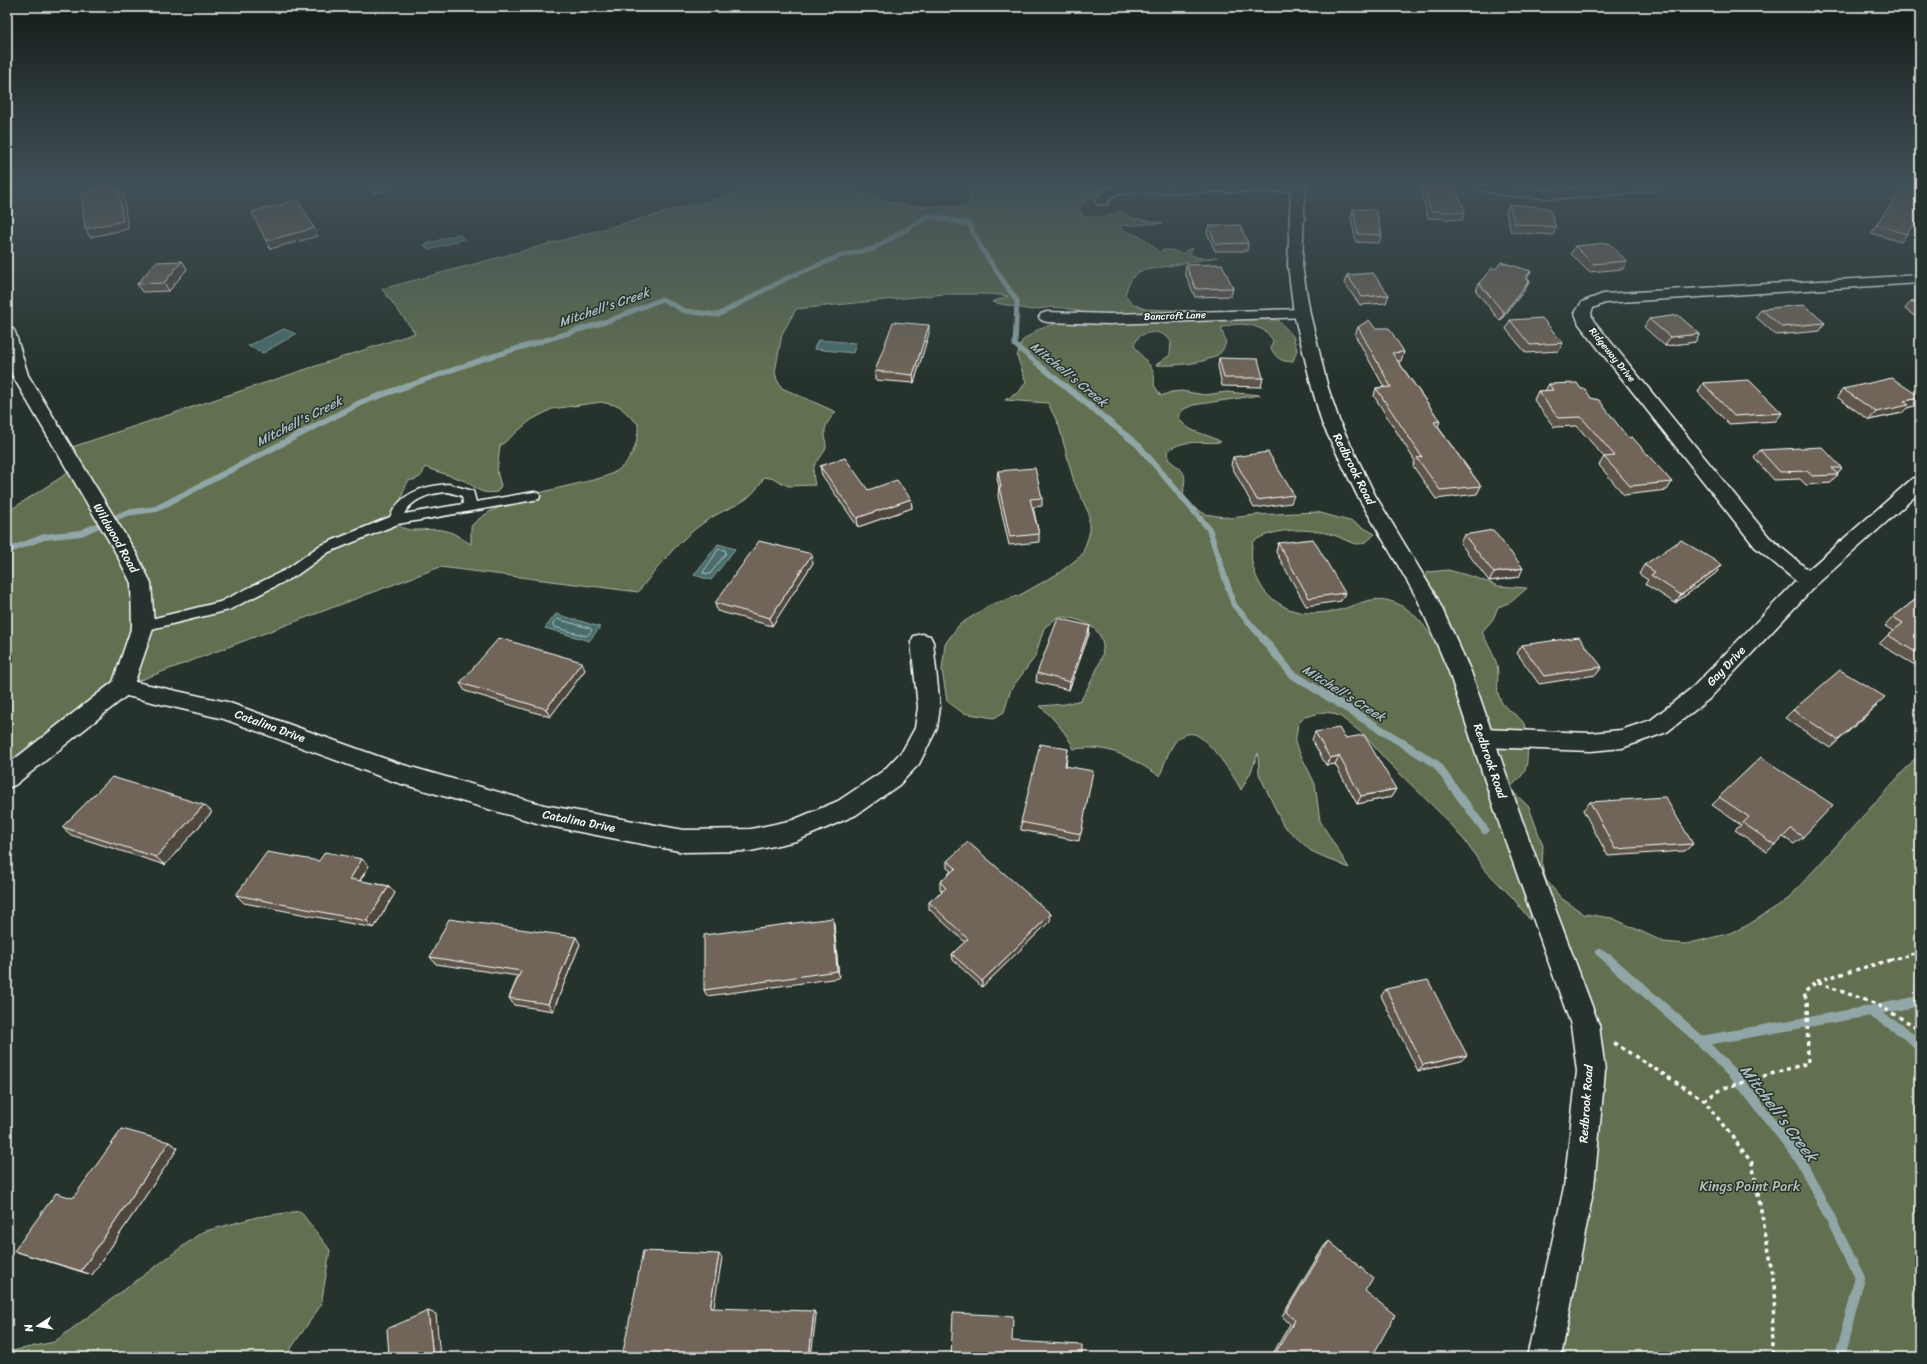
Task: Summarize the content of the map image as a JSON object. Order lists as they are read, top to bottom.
{
  "streets": {
    "street": [
      "Bancroft Lane",
      "Ridgeway Drive",
      "Redbrook Road",
      "Wildwood Road",
      "Gay Drive",
      "Catalina Drive"
    ]
  },
  "crossings": [
    ["Bancroft Lane", "Redbrook Road"],
    ["Ridgeway Drive", "Gay Drive"],
    ["Redbrook Road", "Gay Drive"],
    ["Wildwood Road", "Catalina Drive"]
  ],
  "water": ["Mitchell's Creek"],
  "parks": ["Kings Point Park"],
  "north": "left"
}
